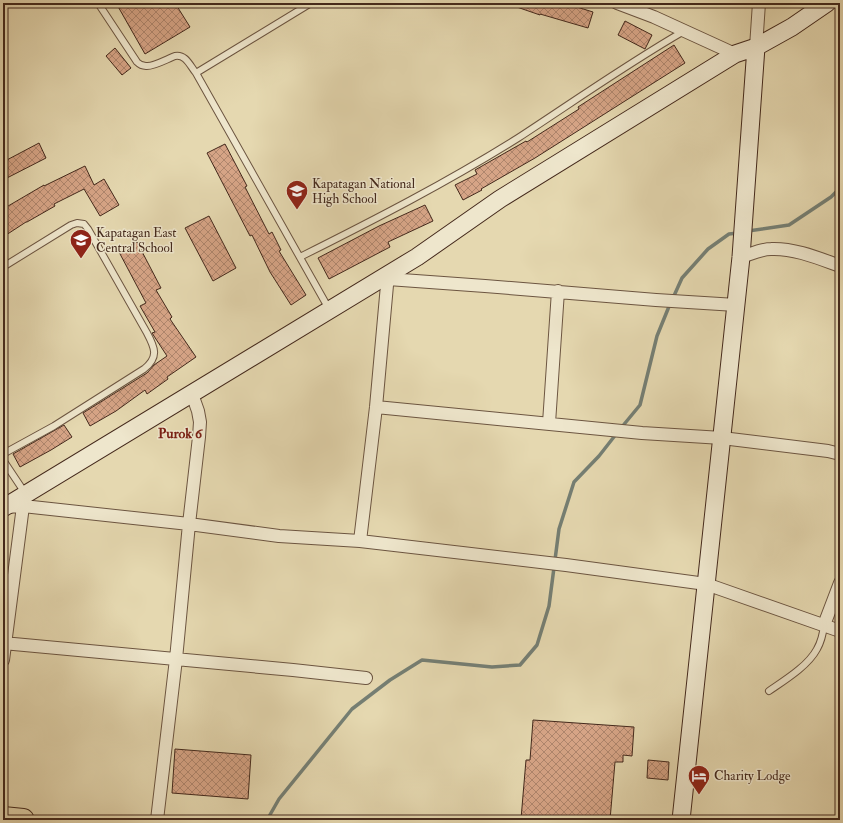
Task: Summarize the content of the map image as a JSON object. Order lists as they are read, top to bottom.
{
  "districts": ["Purok 6"],
  "places": {
    "school or university": ["Kapatagan National High School", "Kapatagan East Central School"],
    "hotel": ["Charity Lodge"]
  }
}
